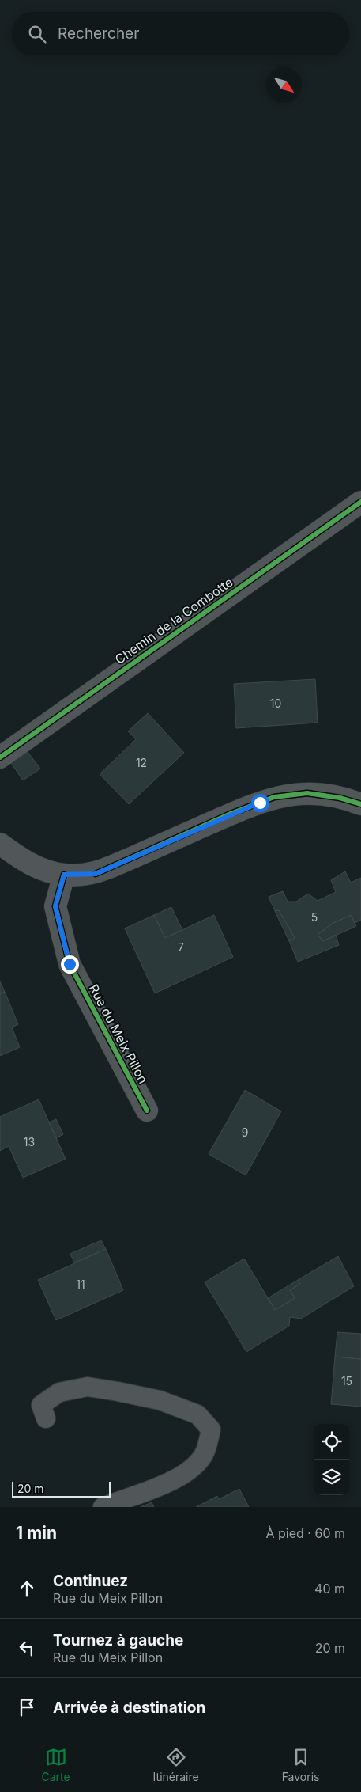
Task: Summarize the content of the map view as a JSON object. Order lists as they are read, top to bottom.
{
  "streets": {
    "street": ["Chemin de la Combotte", "Rue du Meix Pillon"]
  },
  "house_numbers": [
    "10",
    "12",
    "5",
    "7",
    "9",
    "13",
    "11",
    "15"
  ],
  "scale_bar": "20 m",
  "north": "bottom right",
  "page": {
    "search": "Rechercher",
    "scale": "20 m",
    "heading": ["1 min", "À pied · 60 m"],
    "list": [
      ["Continuez", "Rue du Meix Pillon", "40 m"],
      ["Tournez à gauche", "Rue du Meix Pillon", "20 m"],
      "Arrivée à destination"
    ],
    "nav": ["Carte", "Itinéraire", "Favoris"]
  }
}
